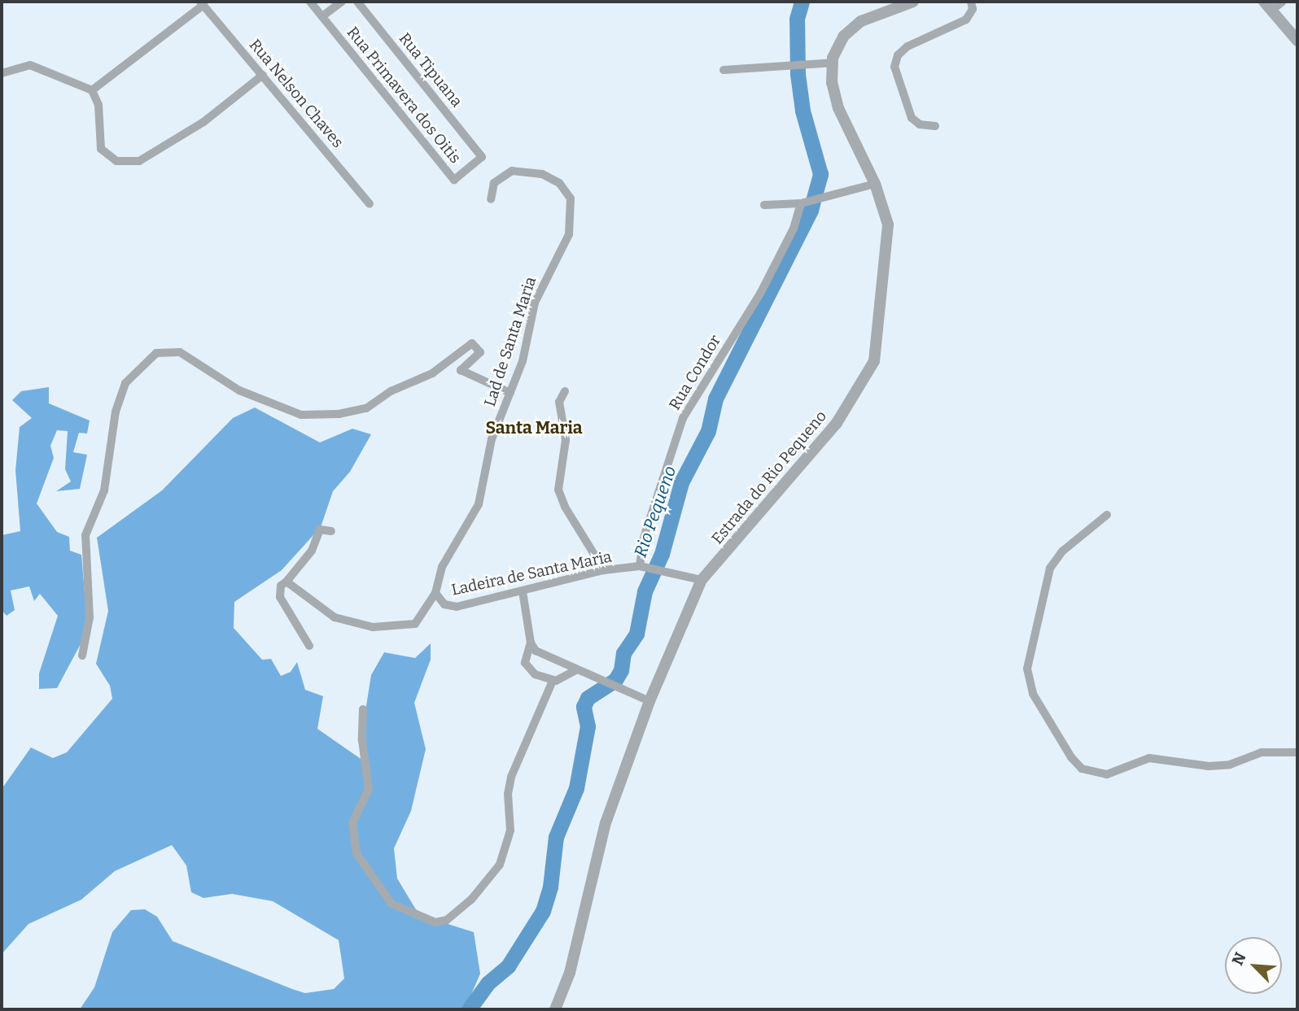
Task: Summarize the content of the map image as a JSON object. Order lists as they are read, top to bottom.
{
  "streets": {
    "street": [
      "Rua Tipuana",
      "Rua Nelson Chaves",
      "Rua Primavera dos Oitis",
      "Lad de Santa Maria",
      "Rua Condor",
      "Estrada do Rio Pequeno",
      "Ladeira de Santa Maria"
    ]
  },
  "crossings": [
    ["Rua Tipuana", "Rua Primavera dos Oitis"],
    ["Lad de Santa Maria", "Ladeira de Santa Maria"],
    ["Rua Condor", "Ladeira de Santa Maria"],
    ["Estrada do Rio Pequeno", "Ladeira de Santa Maria"]
  ],
  "districts": ["Santa Maria"],
  "water": ["Rio Pequeno"],
  "north": "top left"
}
